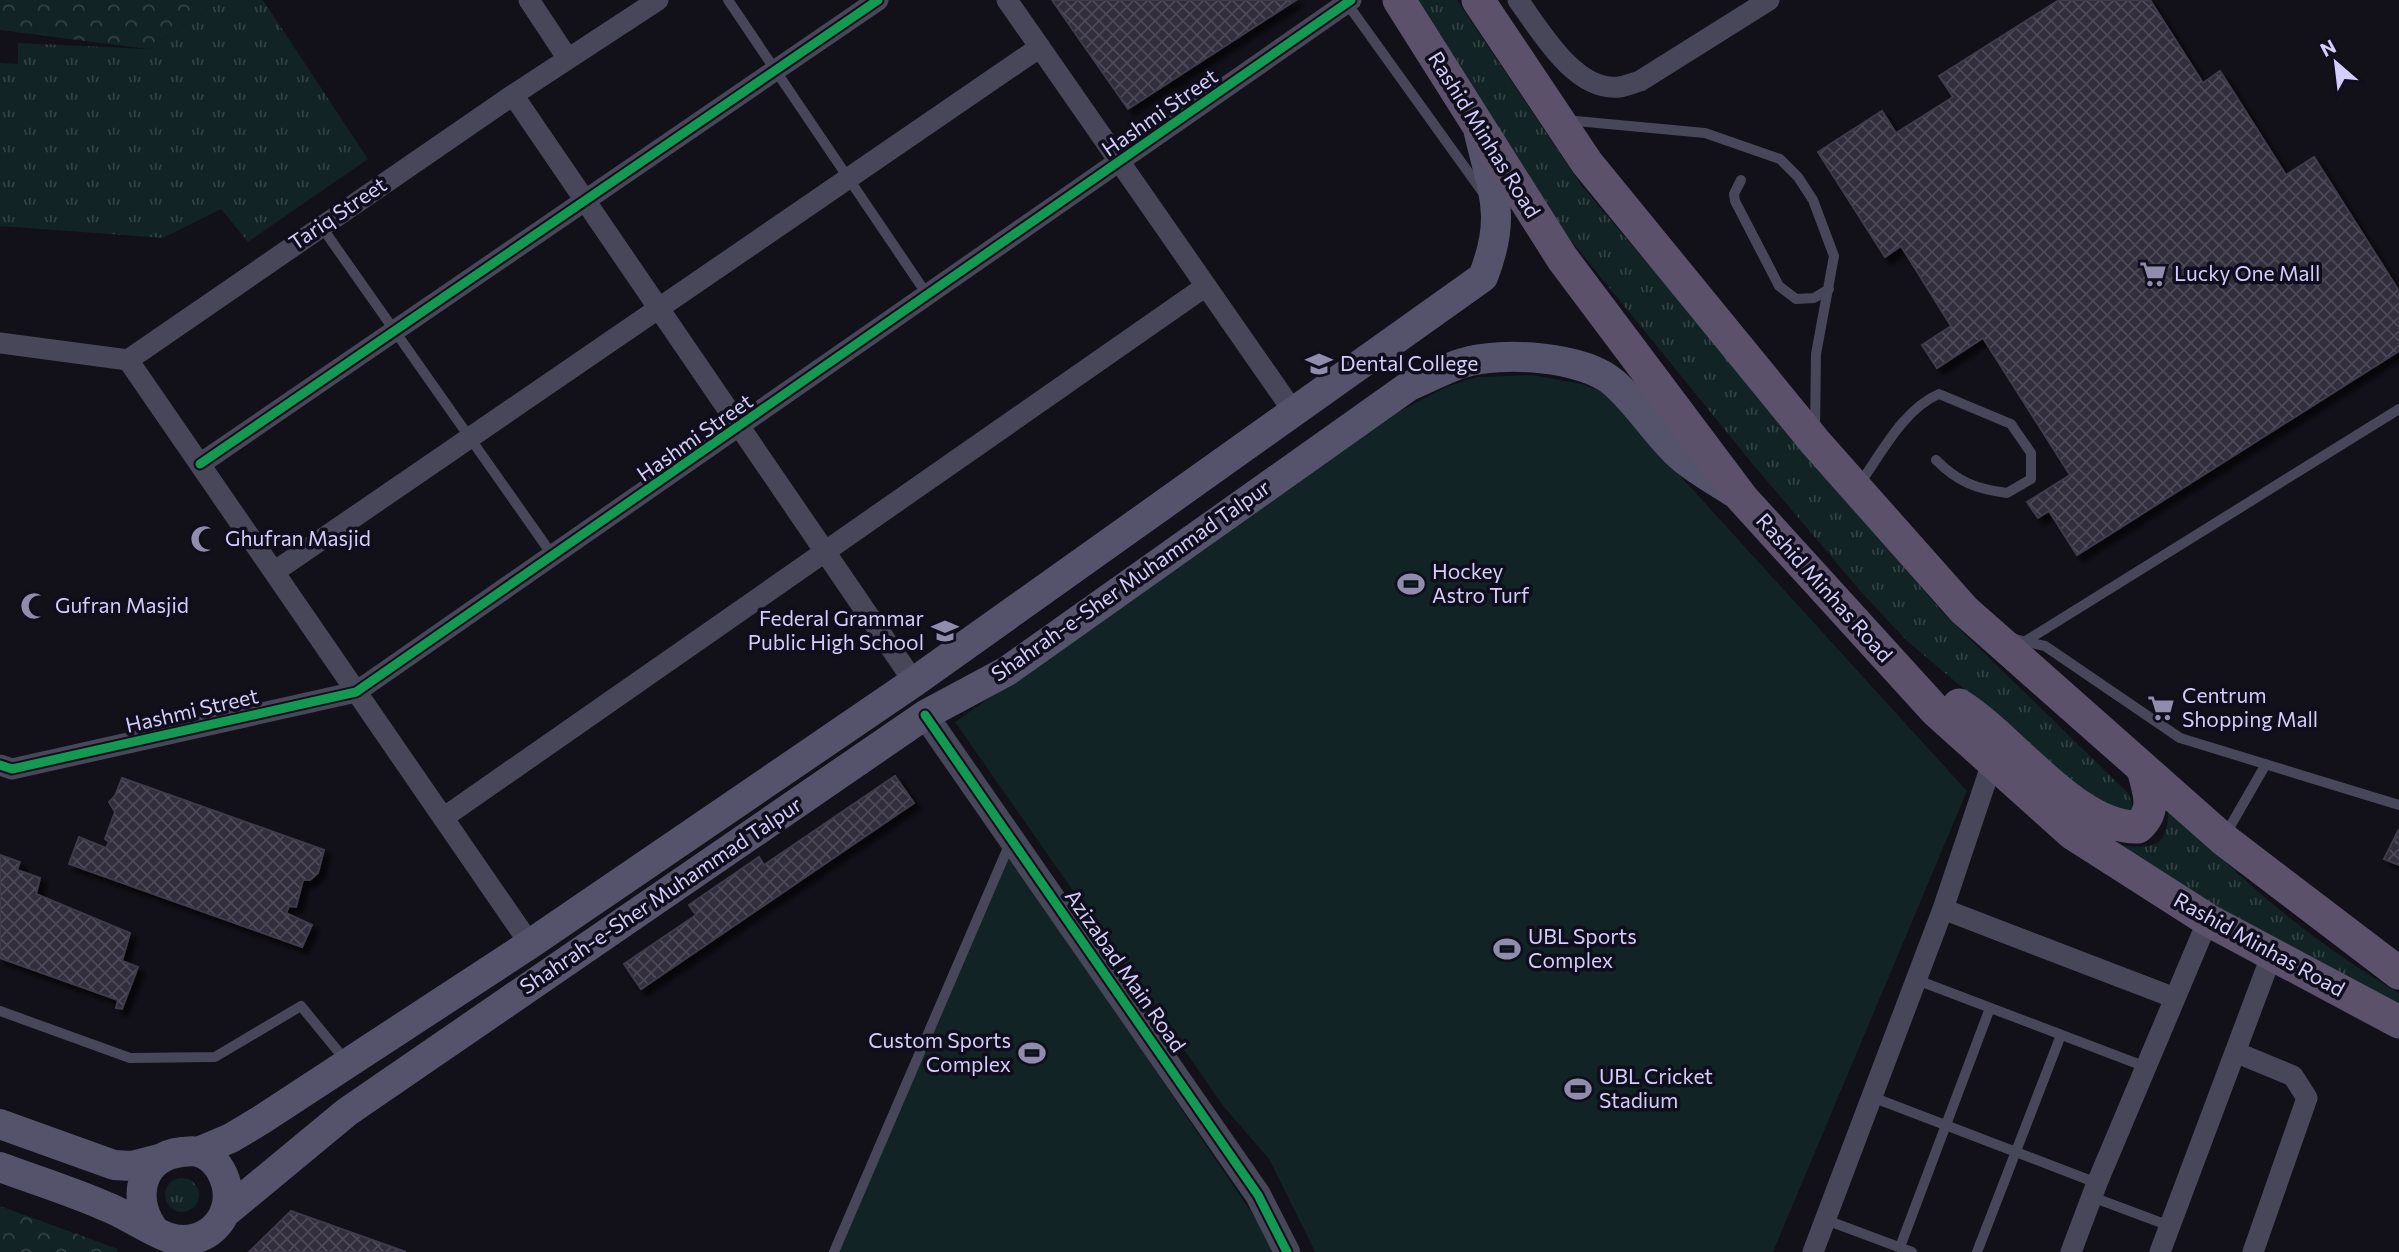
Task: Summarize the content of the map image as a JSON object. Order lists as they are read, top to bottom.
{
  "streets": {
    "main road": ["Rashid Minhas Road", "Shahrah-e-Sher Muhammad Talpur"],
    "street": ["Hashmi Street", "Tariq Street", "Azizabad Main Road"]
  },
  "crossings": [
    ["Rashid Minhas Road", "Shahrah-e-Sher Muhammad Talpur"],
    ["Shahrah-e-Sher Muhammad Talpur", "Azizabad Main Road"]
  ],
  "places": {
    "supermarket": ["Lucky One Mall", "Centrum Shopping Mall"],
    "school or university": ["Dental College", "Federal Grammar Public High School"],
    "mosque": ["Ghufran Masjid", "Gufran Masjid"],
    "sports": [
      "Hockey Astro Turf",
      "UBL Sports Complex",
      "Custom Sports Complex",
      "UBL Cricket Stadium"
    ]
  },
  "north": "top left"
}
